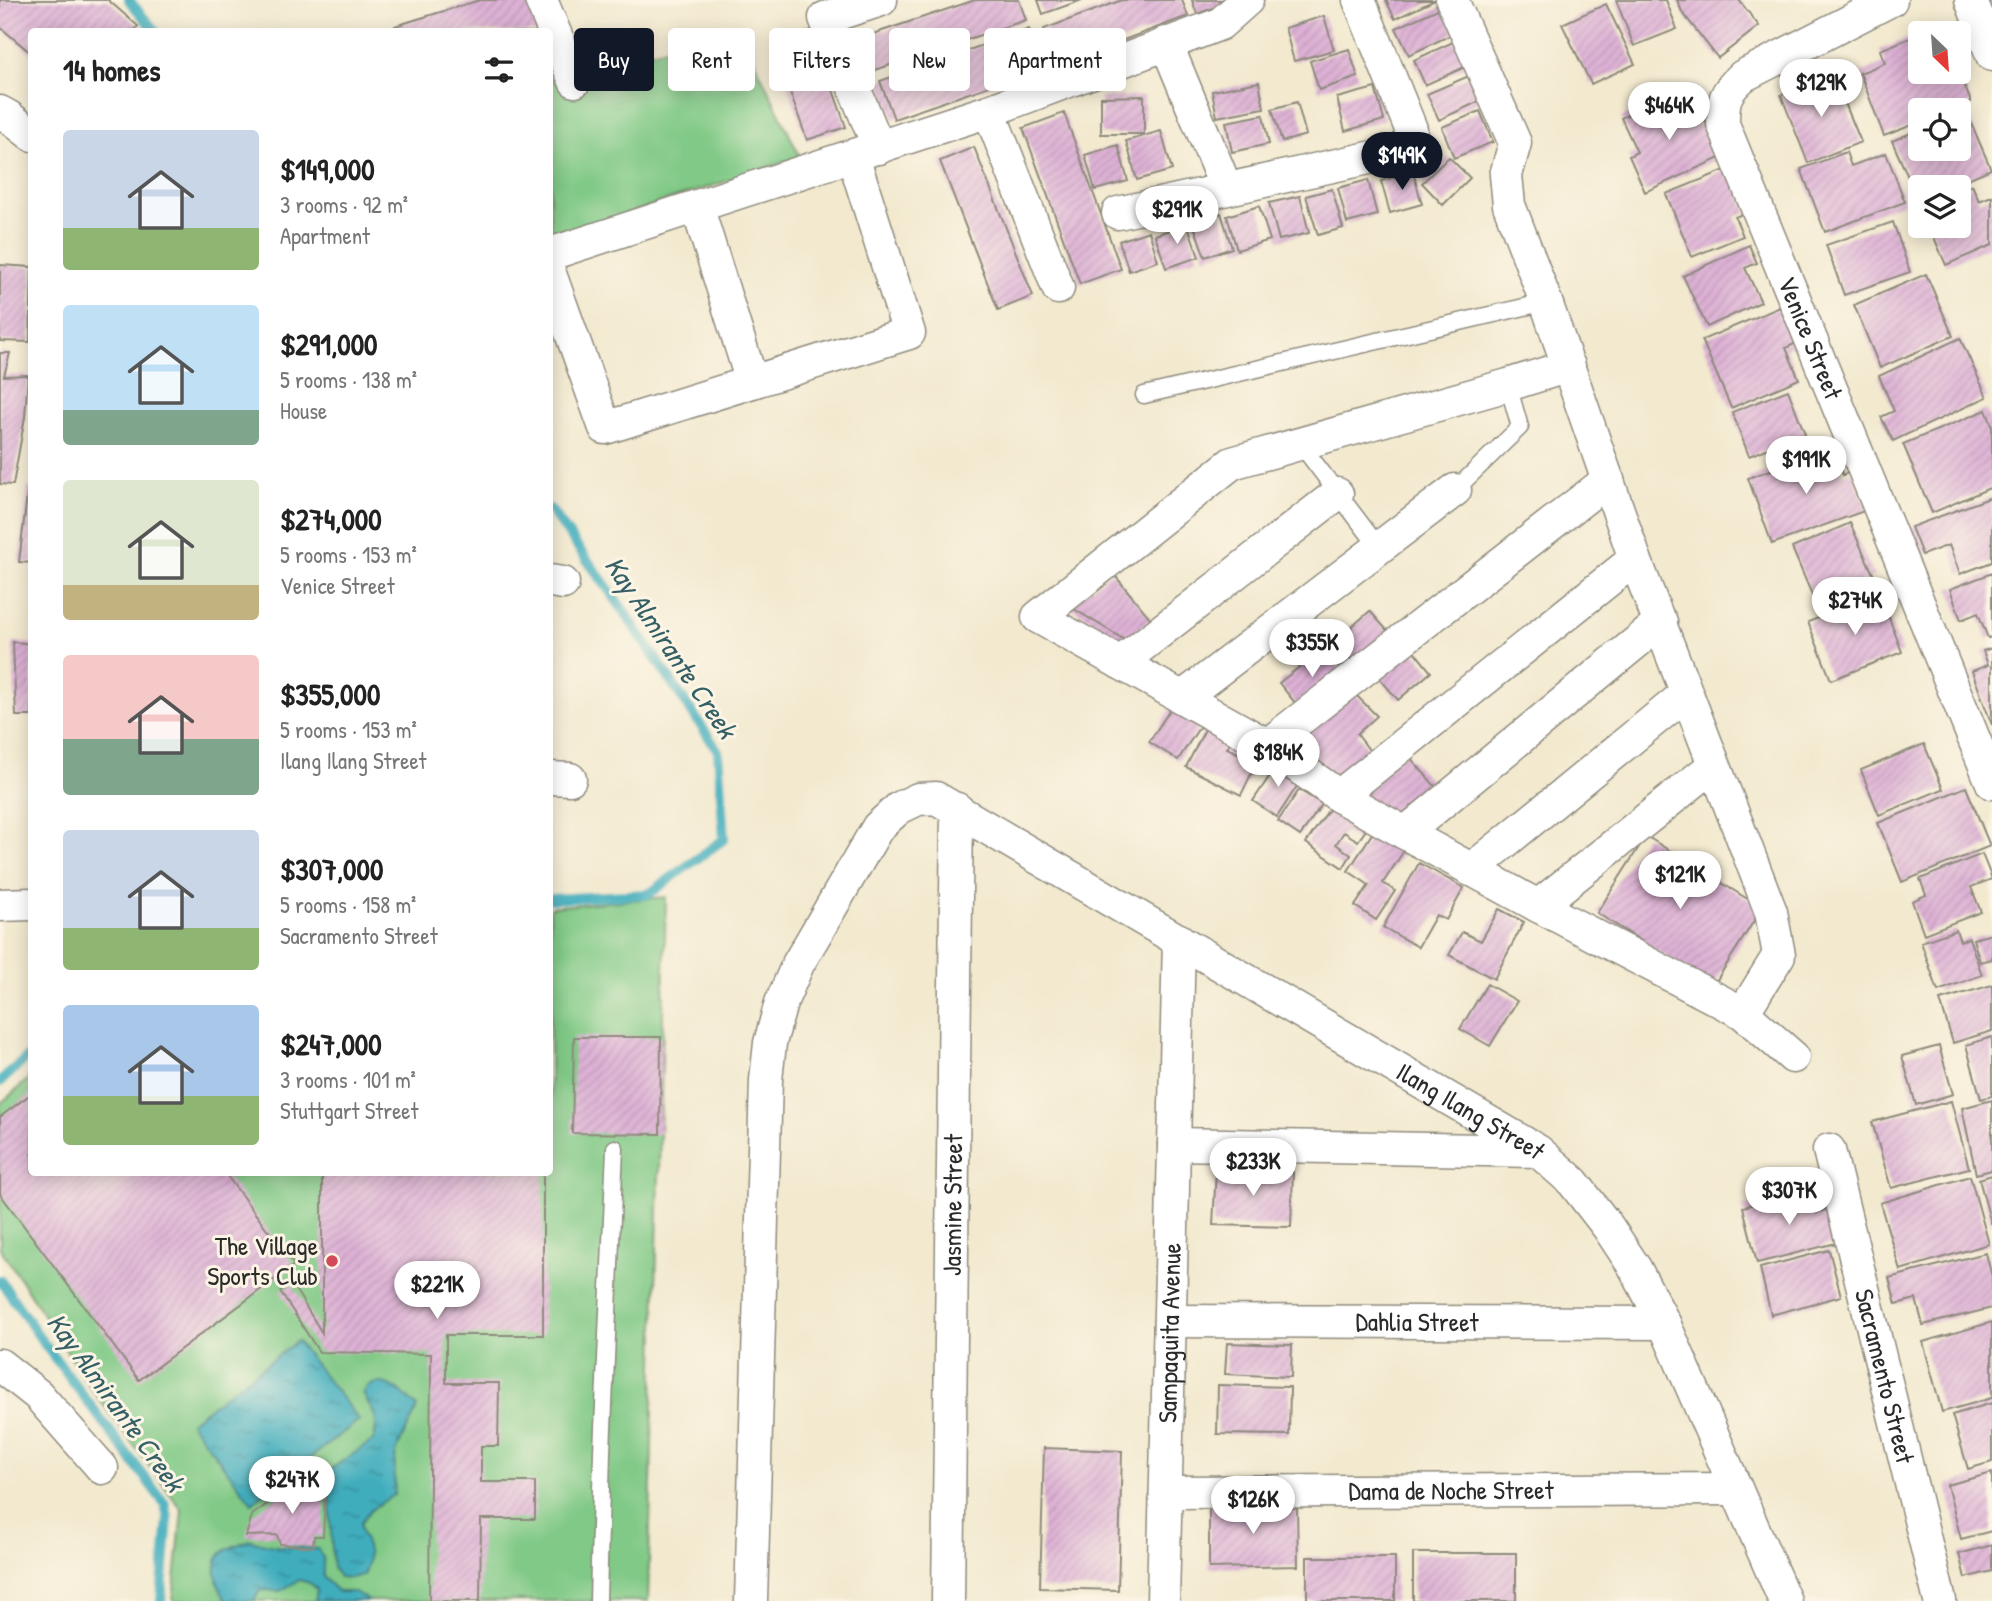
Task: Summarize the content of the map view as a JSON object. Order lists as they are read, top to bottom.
{
  "streets": {
    "street": [
      "Venice Street",
      "Ilang Ilang Street",
      "Jasmine Street",
      "Dahlia Street",
      "Sampaguita Avenue",
      "Sacramento Street",
      "Dama de Noche Street"
    ]
  },
  "crossings": [
    ["Ilang Ilang Street", "Jasmine Street"],
    ["Ilang Ilang Street", "Dahlia Street"],
    ["Ilang Ilang Street", "Sampaguita Avenue"],
    ["Ilang Ilang Street", "Dama de Noche Street"],
    ["Dahlia Street", "Sampaguita Avenue"],
    ["Sampaguita Avenue", "Dama de Noche Street"]
  ],
  "water": ["Kay Almirante Creek"],
  "places": ["The Village Sports Club"],
  "north": "bottom right",
  "page": {
    "chip": [
      "Buy",
      "Rent",
      "Filters",
      "New",
      "Apartment"
    ],
    "heading": "14 homes",
    "price": [
      "$129K",
      "$464K",
      "$149K",
      "$291K",
      "$191K",
      "$274K",
      "$355K",
      "$184K",
      "$121K",
      "$233K",
      "$307K",
      "$221K",
      "$247K",
      "$126K"
    ],
    "list": [
      {
        "name": "$149,000",
        "note": "3 rooms · 92 m² · Apartment"
      },
      {
        "name": "$291,000",
        "note": "5 rooms · 138 m² · House"
      },
      {
        "name": "$274,000",
        "note": "5 rooms · 153 m² · Venice Street"
      },
      {
        "name": "$355,000",
        "note": "5 rooms · 153 m² · Ilang Ilang Street"
      },
      {
        "name": "$307,000",
        "note": "5 rooms · 158 m² · Sacramento Street"
      },
      {
        "name": "$247,000",
        "note": "3 rooms · 101 m² · Stuttgart Street"
      }
    ]
  }
}
